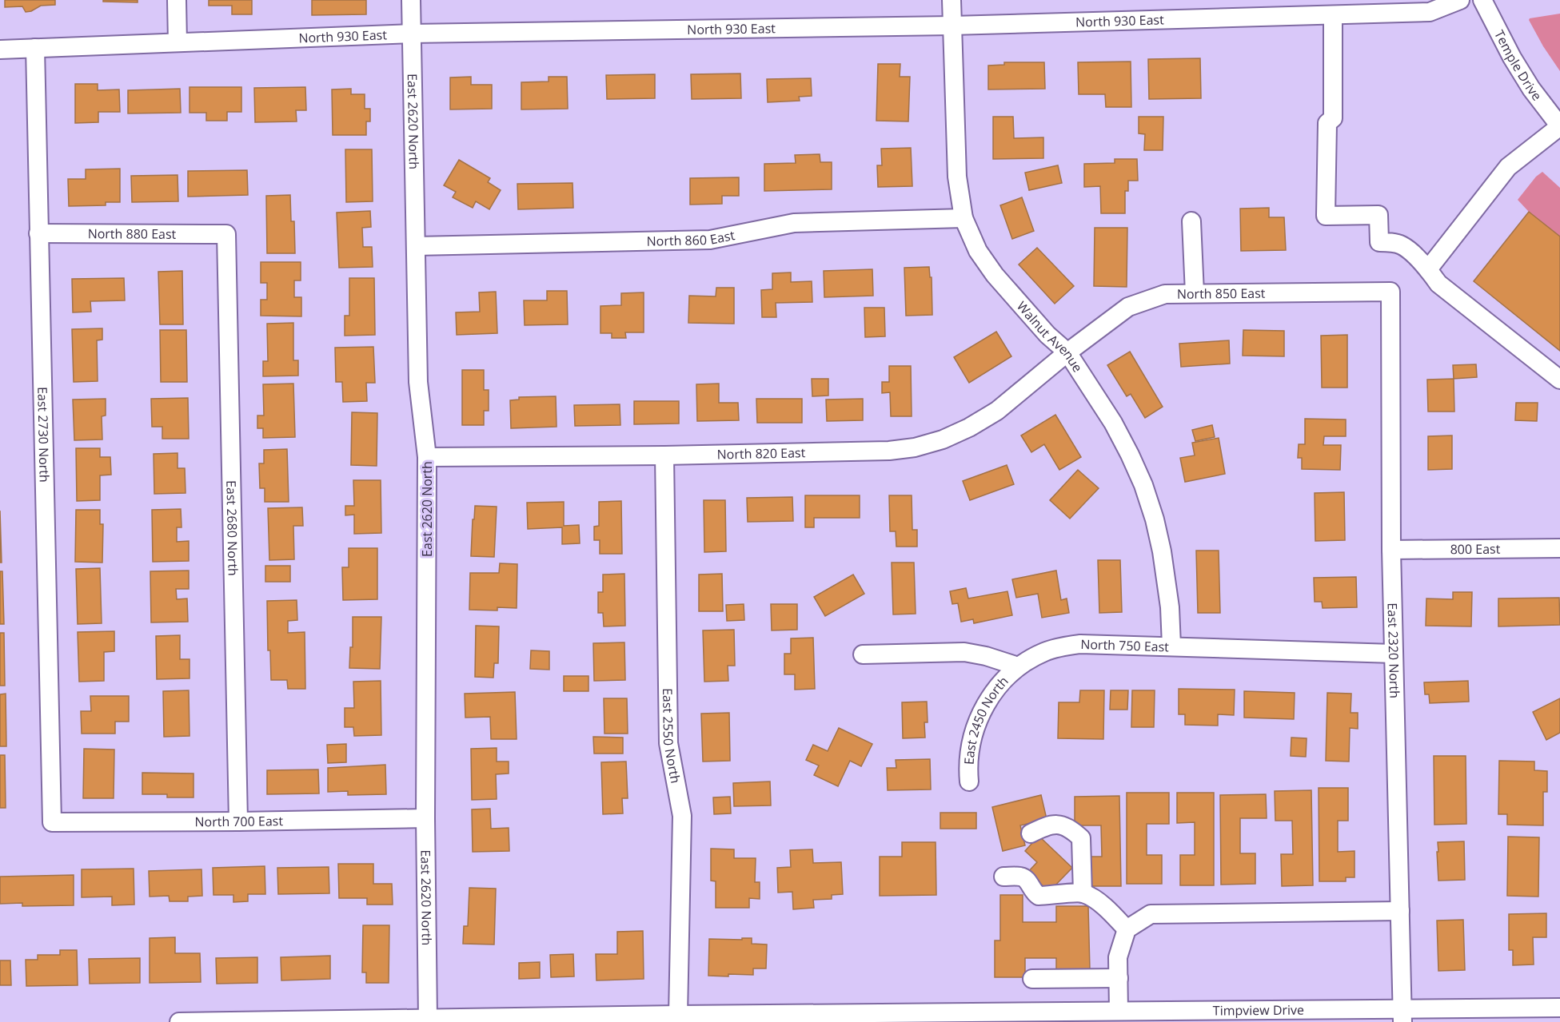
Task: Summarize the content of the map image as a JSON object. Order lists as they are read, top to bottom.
{
  "streets": {
    "street": [
      "North 930 East",
      "Temple Drive",
      "East 2620 North",
      "North 880 East",
      "North 860 East",
      "North 850 East",
      "Walnut Avenue",
      "East 2730 North",
      "North 820 East",
      "East 2680 North",
      "800 East",
      "North 750 East",
      "East 2320 North",
      "East 2450 North",
      "East 2550 North",
      "North 700 East",
      "Timpview Drive"
    ]
  },
  "crossings": [
    ["North 930 East", "East 2620 North"],
    ["North 930 East", "Walnut Avenue"],
    ["North 930 East", "East 2730 North"],
    ["East 2620 North", "North 860 East"],
    ["East 2620 North", "North 820 East"],
    ["East 2620 North", "North 700 East"],
    ["East 2620 North", "Timpview Drive"],
    ["North 880 East", "East 2730 North"],
    ["North 880 East", "East 2680 North"],
    ["North 860 East", "Walnut Avenue"],
    ["North 850 East", "Walnut Avenue"],
    ["North 850 East", "North 820 East"],
    ["North 850 East", "East 2320 North"],
    ["Walnut Avenue", "North 820 East"],
    ["Walnut Avenue", "North 750 East"],
    ["East 2730 North", "North 700 East"],
    ["North 820 East", "East 2550 North"],
    ["East 2680 North", "North 700 East"],
    ["800 East", "East 2320 North"],
    ["North 750 East", "East 2320 North"],
    ["North 750 East", "East 2450 North"],
    ["East 2320 North", "Timpview Drive"],
    ["East 2550 North", "Timpview Drive"]
  ]
}
